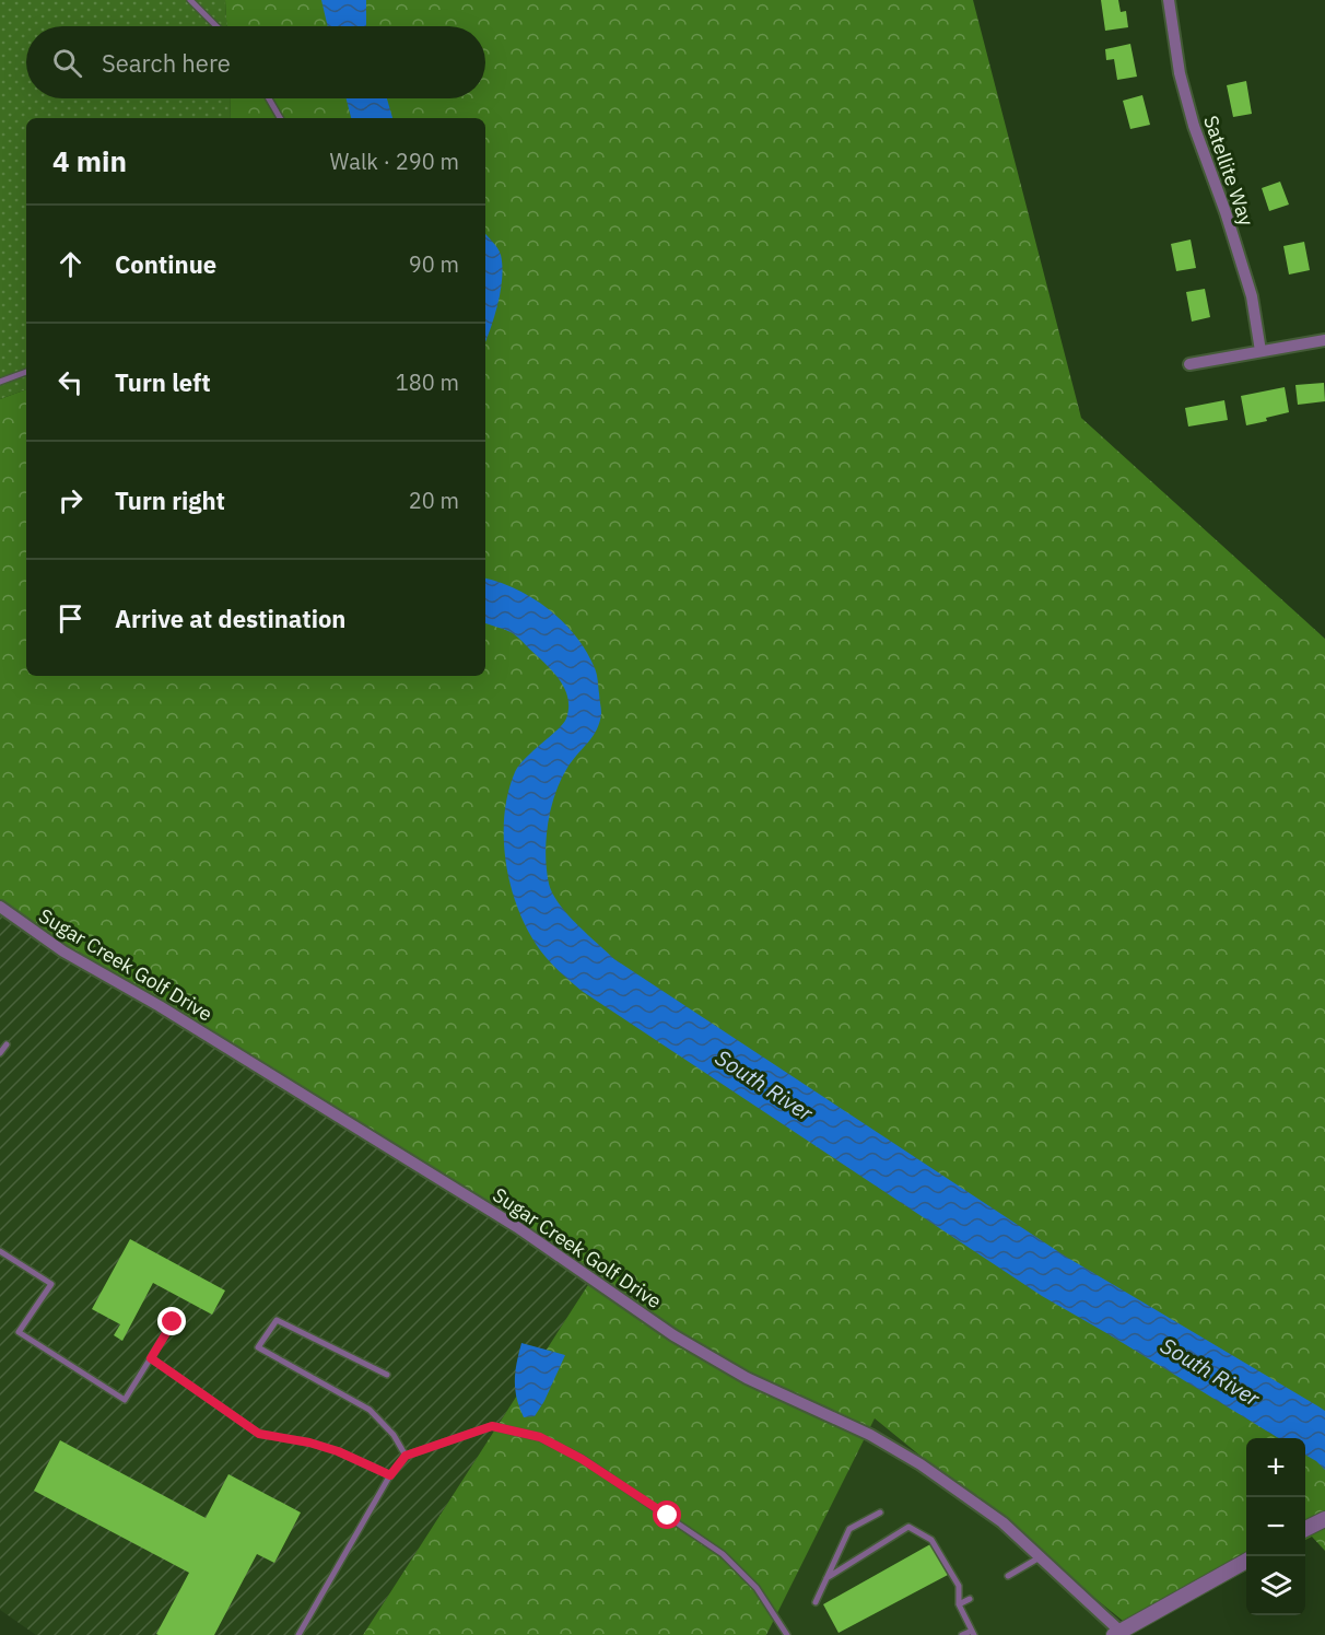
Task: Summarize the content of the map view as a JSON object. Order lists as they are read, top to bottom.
{
  "streets": {
    "street": ["Satellite Way", "Sugar Creek Golf Drive"]
  },
  "water": ["South River"],
  "page": {
    "search": "Search here",
    "heading": ["4 min", "Walk · 290 m"],
    "list": [
      ["Continue", "90 m"],
      ["Turn left", "180 m"],
      ["Turn right", "20 m"],
      "Arrive at destination"
    ],
    "map_buttons": ["+", "−"]
  }
}
